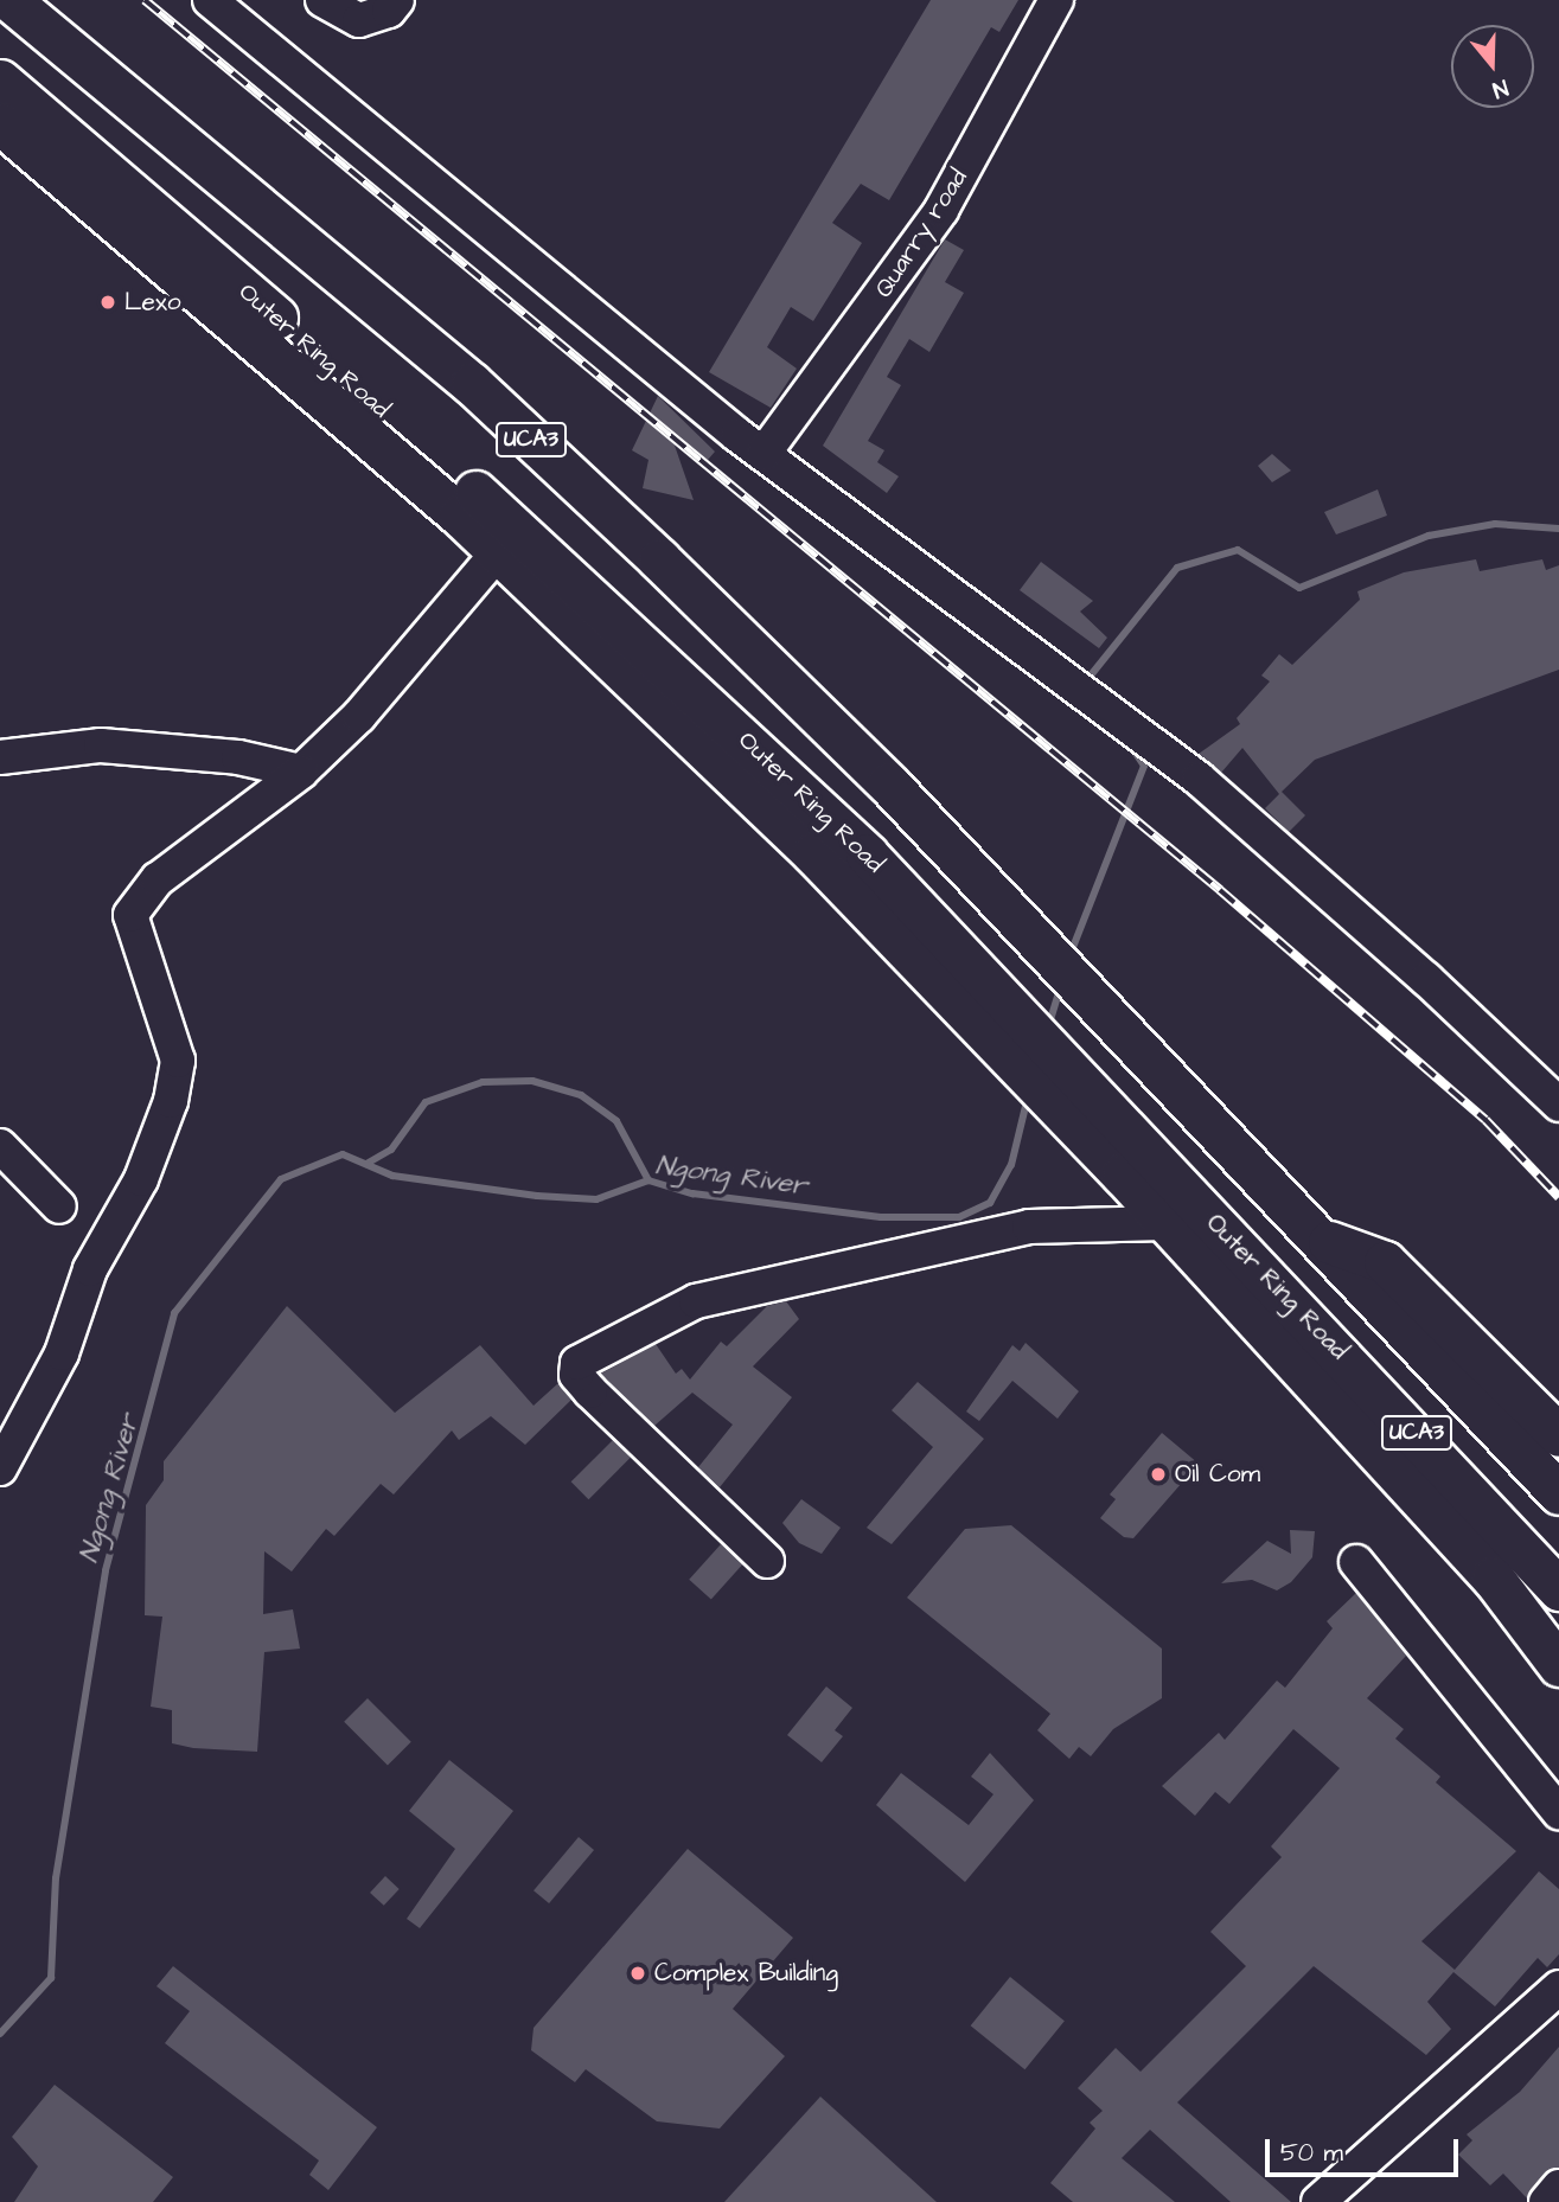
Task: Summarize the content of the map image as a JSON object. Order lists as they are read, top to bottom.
{
  "streets": {
    "main road": ["Outer Ring Road", "UCA3"],
    "street": ["Quarry road"]
  },
  "crossings": [
    ["Outer Ring Road", "UCA3"]
  ],
  "water": ["Ngong River"],
  "places": ["Lexo", "Oil Com", "Complex Building"],
  "scale_bar": "50 m",
  "north": "bottom"
}
